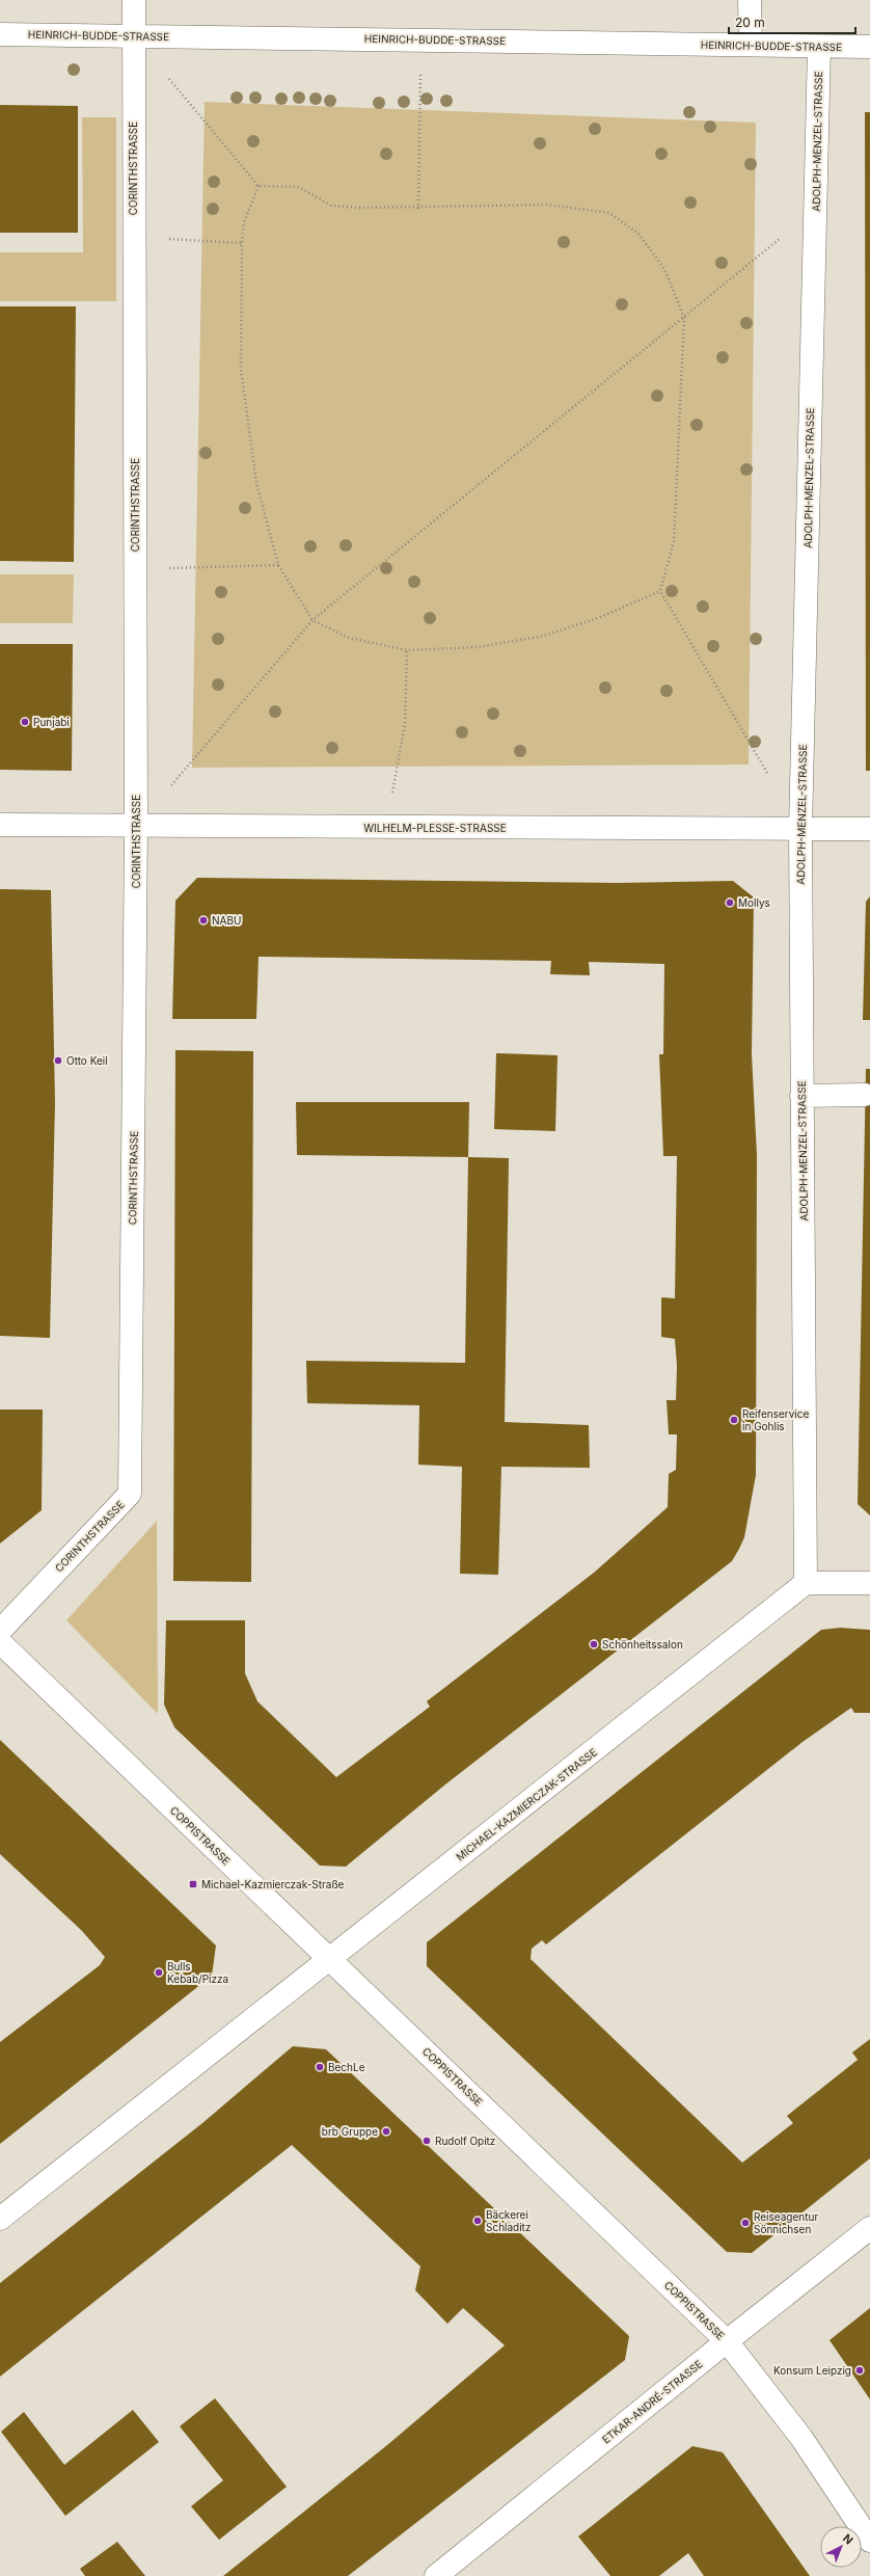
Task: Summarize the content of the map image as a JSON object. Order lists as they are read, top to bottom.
{
  "streets": {
    "street": [
      "HEINRICH-BUDDE-STRASSE",
      "ADOLPH-MENZEL-STRASSE",
      "CORINTHSTRASSE",
      "WILHELM-PLESSE-STRASSE",
      "MICHAEL-KAZMIERCZAK-STRASSE",
      "COPPISTRASSE",
      "ETKAR-ANDRÉ-STRASSE"
    ]
  },
  "crossings": [
    ["HEINRICH-BUDDE-STRASSE", "ADOLPH-MENZEL-STRASSE"],
    ["HEINRICH-BUDDE-STRASSE", "CORINTHSTRASSE"],
    ["ADOLPH-MENZEL-STRASSE", "WILHELM-PLESSE-STRASSE"],
    ["ADOLPH-MENZEL-STRASSE", "MICHAEL-KAZMIERCZAK-STRASSE"],
    ["CORINTHSTRASSE", "WILHELM-PLESSE-STRASSE"],
    ["MICHAEL-KAZMIERCZAK-STRASSE", "COPPISTRASSE"],
    ["COPPISTRASSE", "ETKAR-ANDRÉ-STRASSE"]
  ],
  "places": {
    "other": [
      "Punjabi",
      "Mollys",
      "NABU",
      "Otto Keil",
      "Reifenservice in Gohlis",
      "Schönheitssalon",
      "Bulls Kebab/Pizza",
      "BechLe",
      "brb Gruppe",
      "Rudolf Opitz",
      "Bäckerei Schladitz",
      "Reiseagentur Sönnichsen",
      "Konsum Leipzig"
    ],
    "transit": ["Michael-Kazmierczak-Straße"]
  },
  "scale_bar": "20 m",
  "north": "top right"
}
